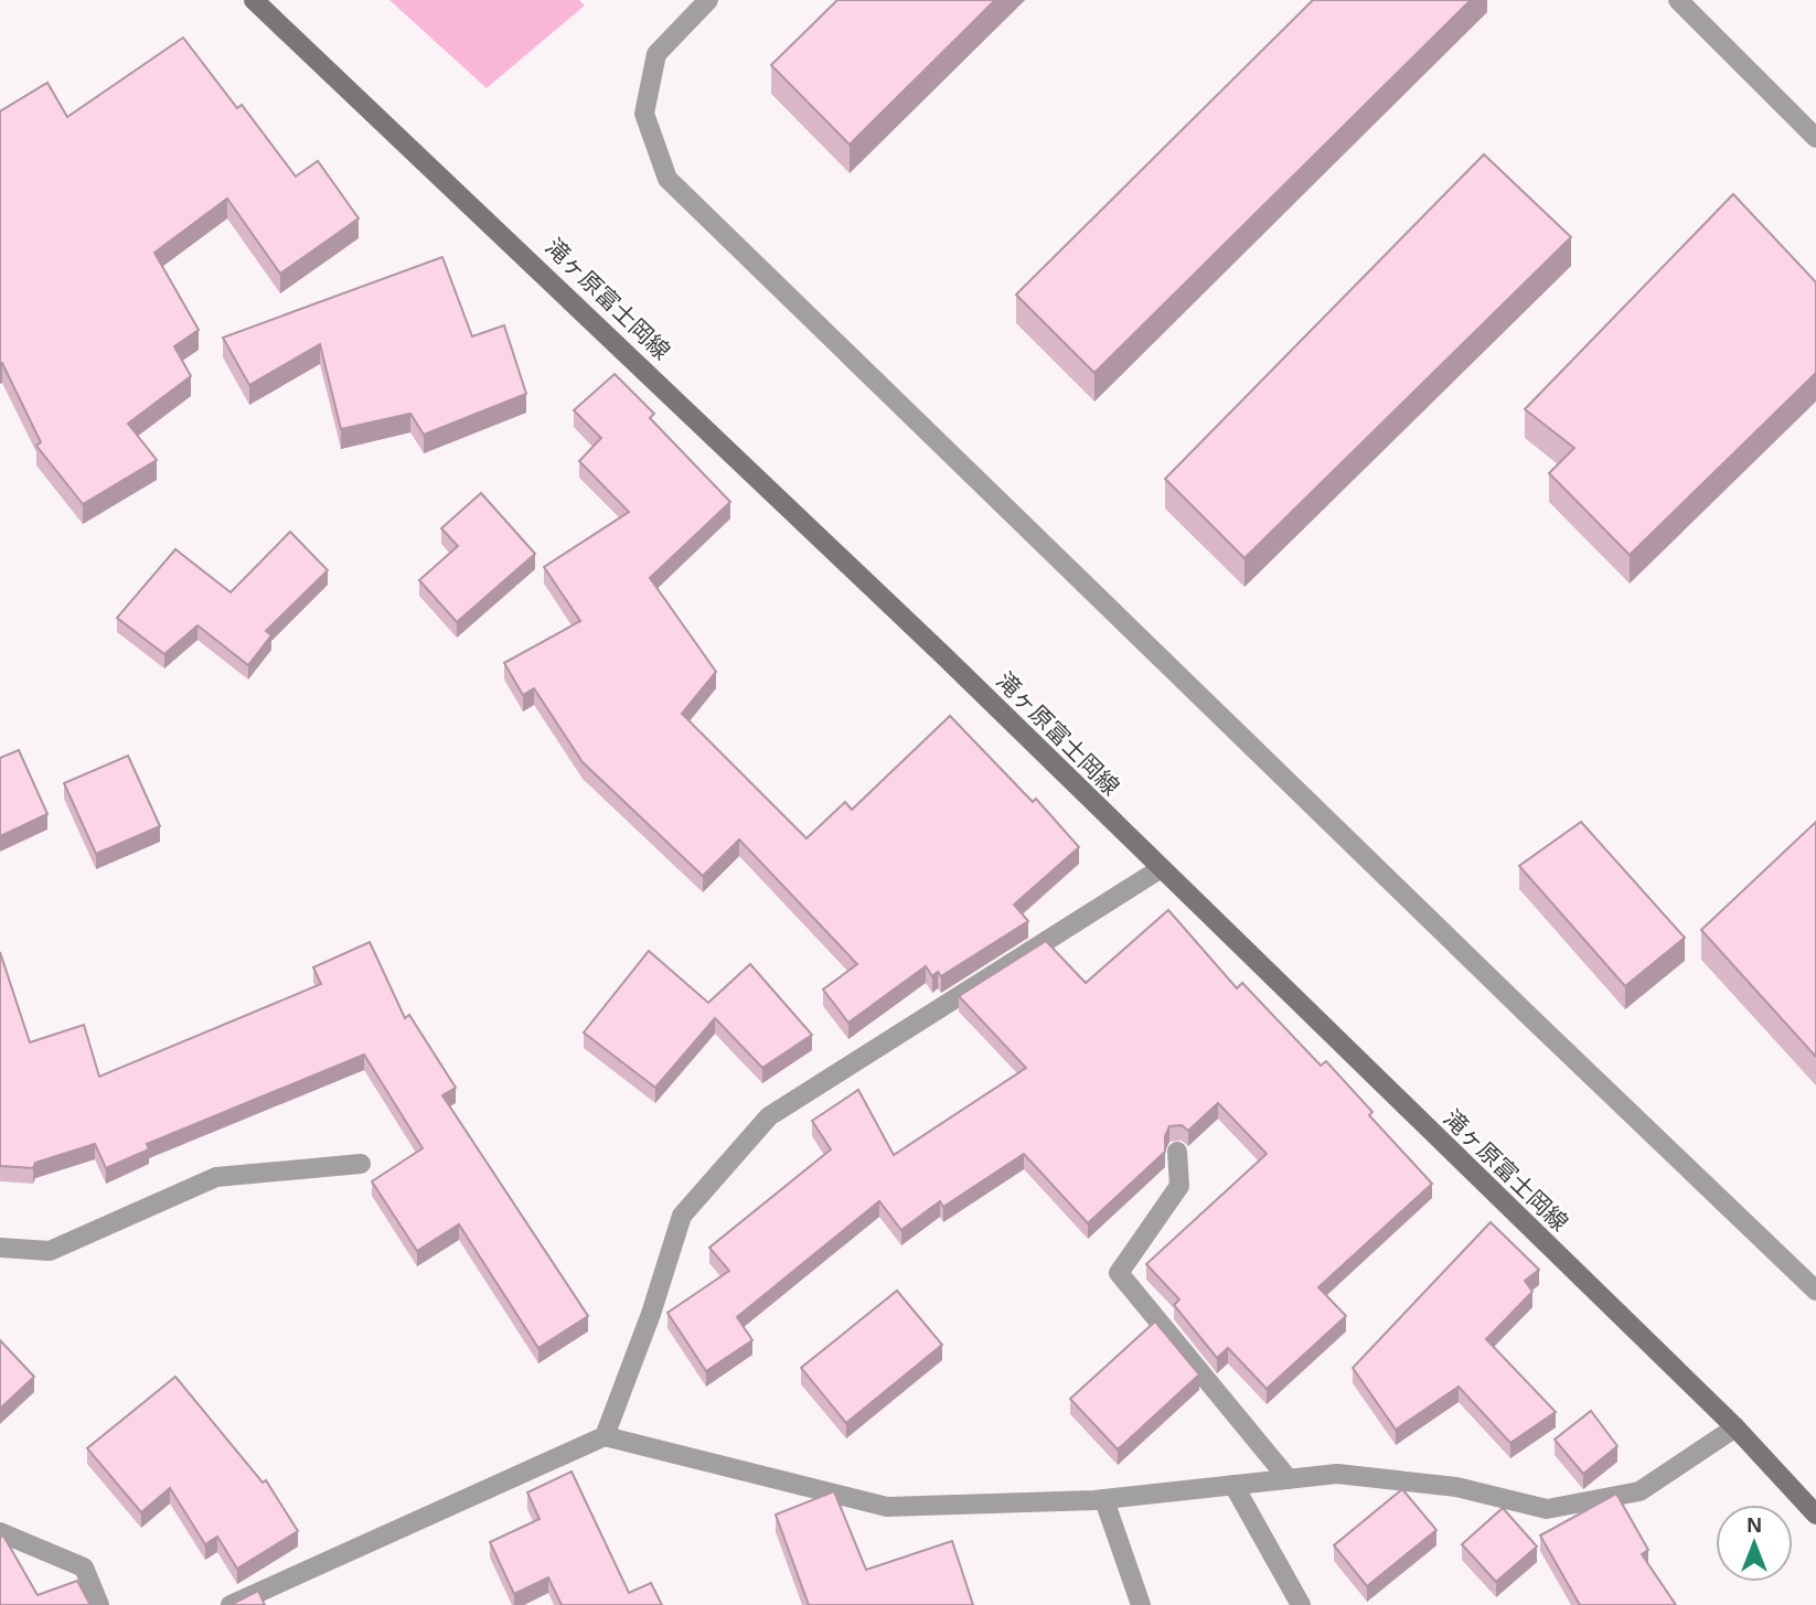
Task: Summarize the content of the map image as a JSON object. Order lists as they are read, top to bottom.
{
  "streets": {
    "main road": ["滝ヶ原富士岡線"]
  },
  "north": "top"
}
